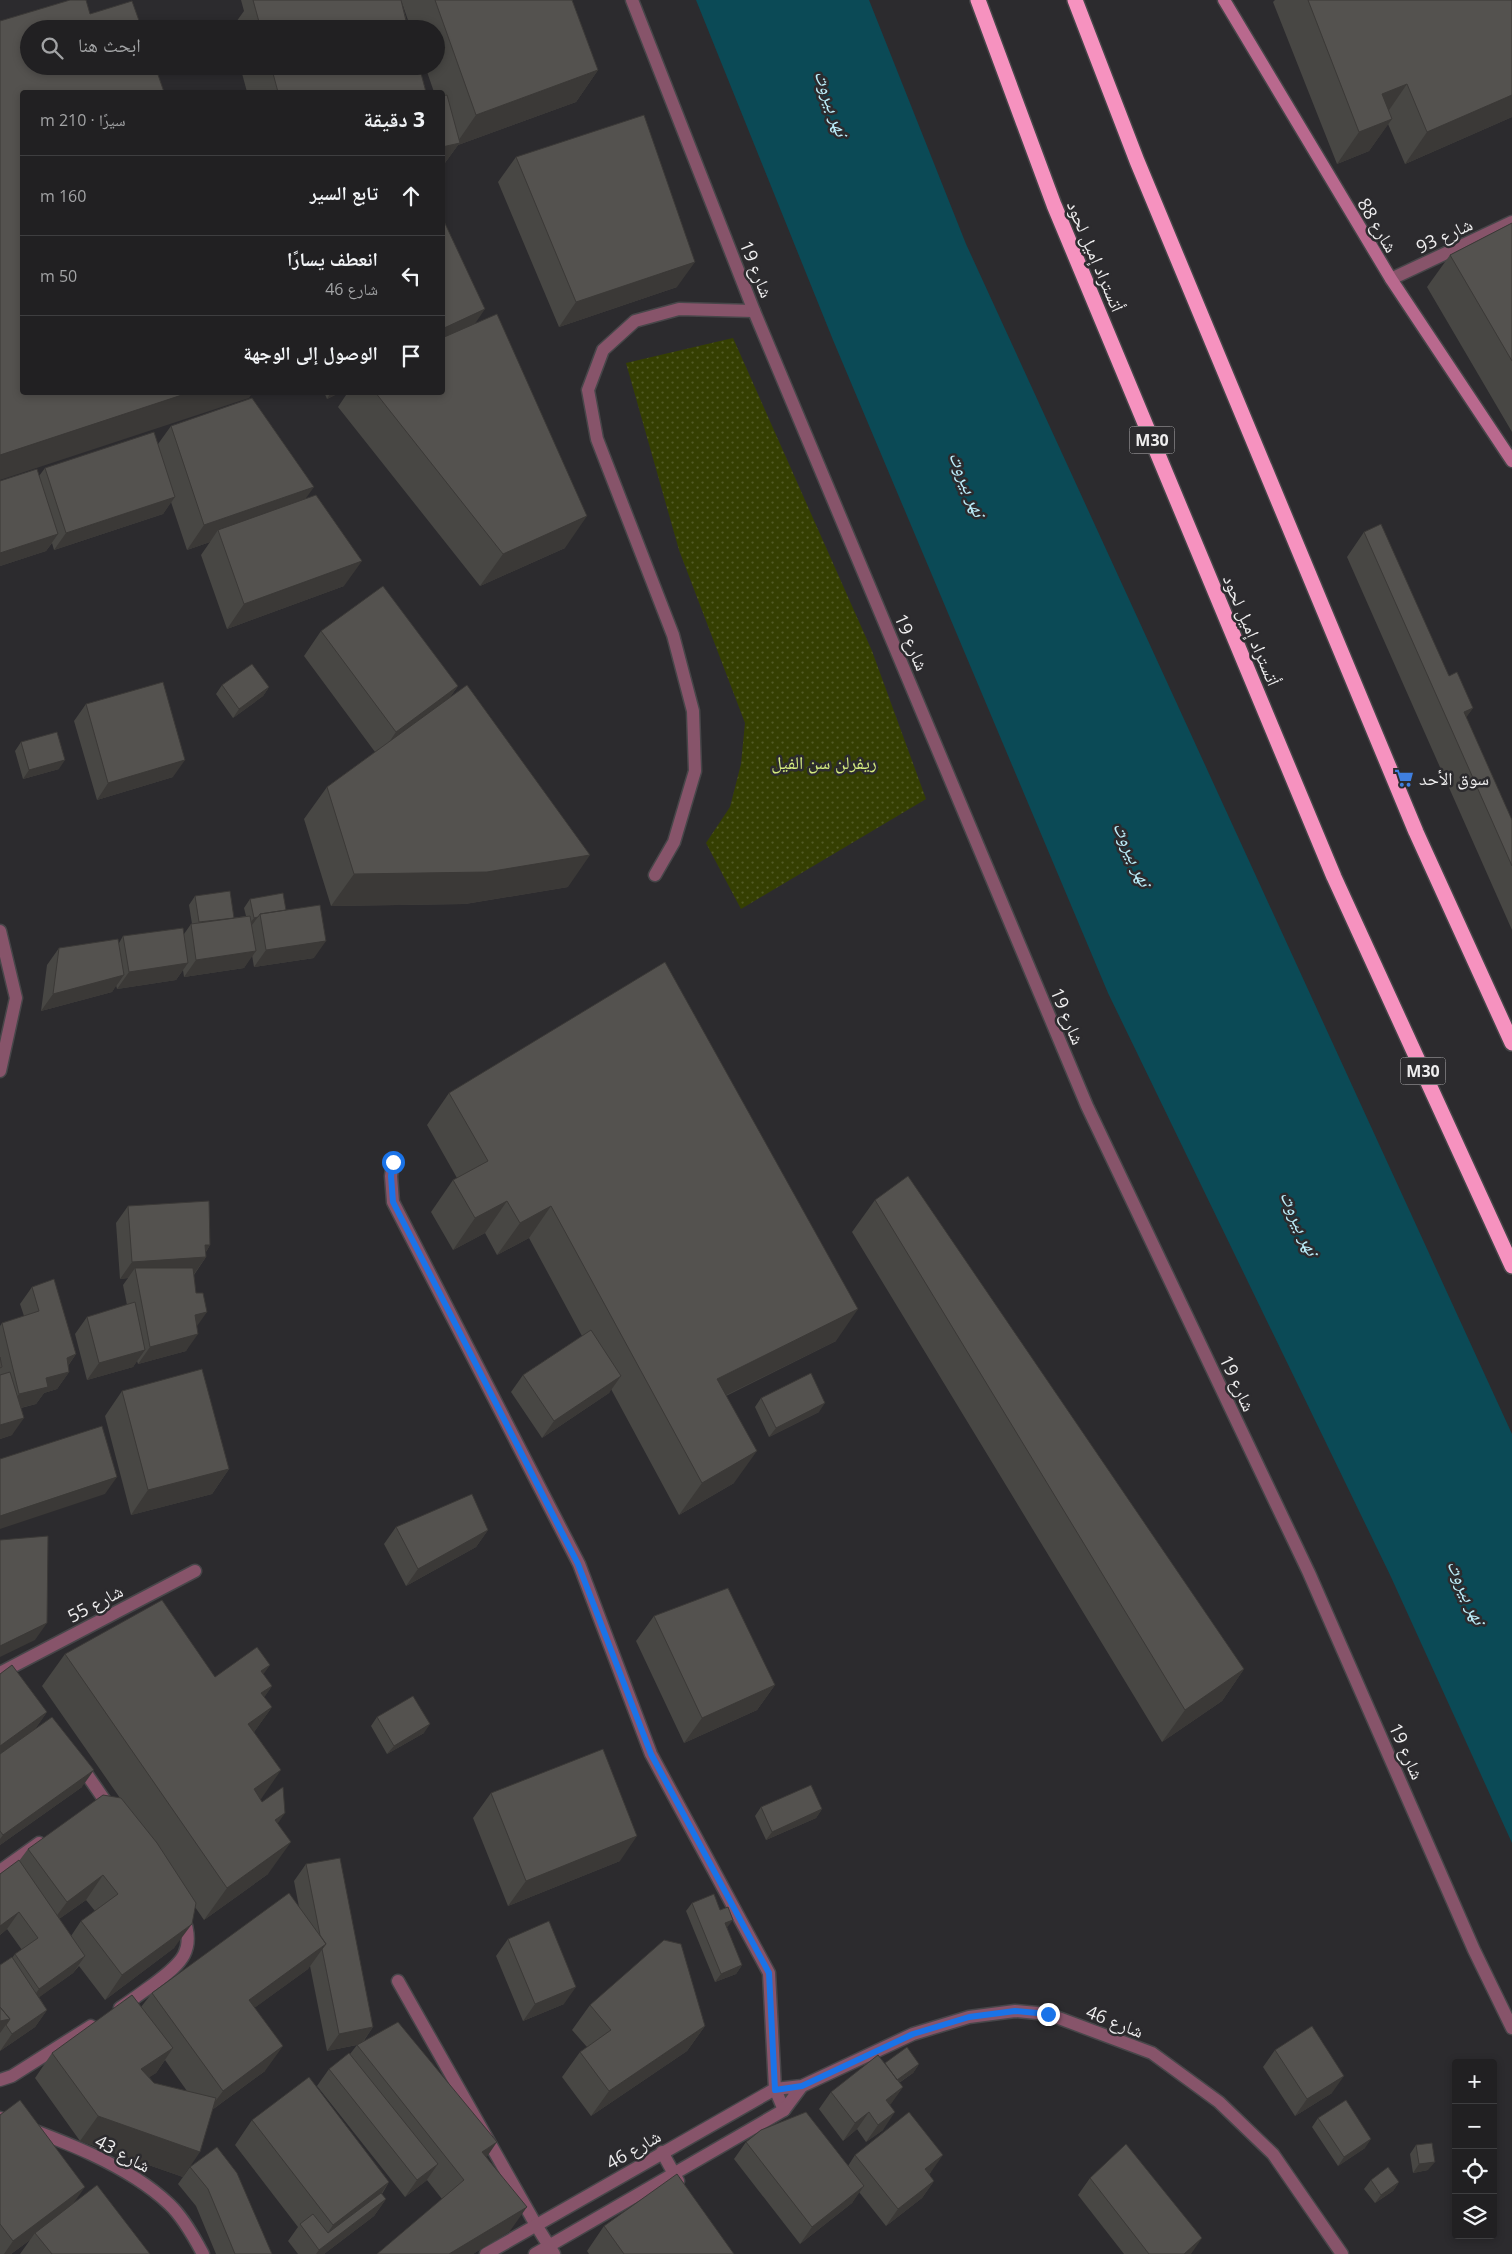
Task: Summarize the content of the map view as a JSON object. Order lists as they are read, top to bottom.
{
  "streets": {
    "highway": ["أتستراد إميل لحود", "M30"],
    "main road": ["شارع 88"],
    "street": [
      "شارع 93",
      "شارع 19",
      "شارع 55",
      "شارع 46",
      "شارع 43"
    ]
  },
  "crossings": [
    ["شارع 88", "شارع 93"]
  ],
  "water": ["نهر بيروت"],
  "parks": ["ريفرلن سن الفيل"],
  "places": {
    "supermarket": ["سوق الأحد"]
  },
  "page": {
    "search": "ابحث هنا",
    "heading": ["3 دقيقة", "سيرًا · 210 m"],
    "list": [
      ["تابع السير", "160 m"],
      ["انعطف يسارًا", "شارع 46", "50 m"],
      "الوصول إلى الوجهة"
    ],
    "map_buttons": ["+", "−"]
  }
}
